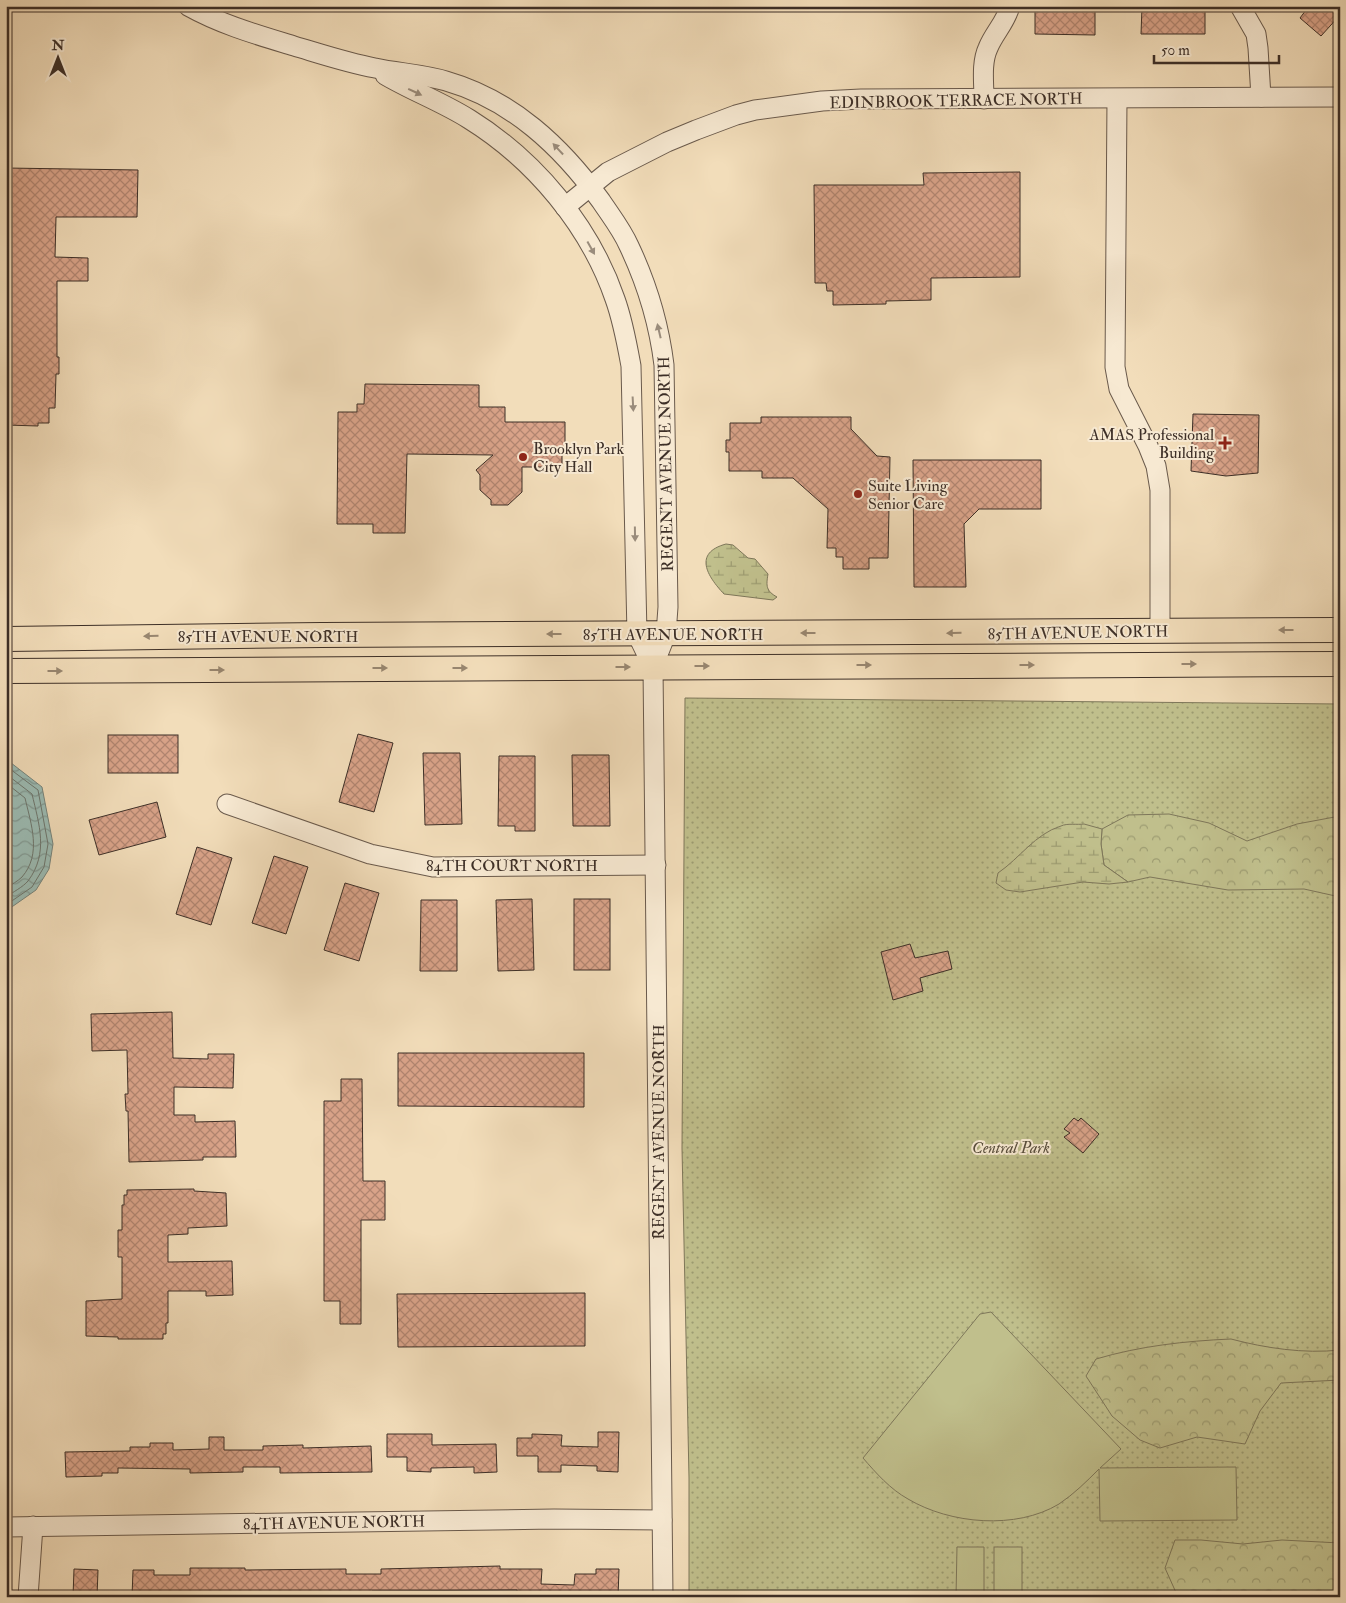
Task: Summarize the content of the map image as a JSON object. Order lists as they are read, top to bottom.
{
  "streets": {
    "main road": ["85TH AVENUE NORTH"],
    "street": [
      "EDINBROOK TERRACE NORTH",
      "REGENT AVENUE NORTH",
      "84TH COURT NORTH",
      "84TH AVENUE NORTH"
    ]
  },
  "crossings": [
    ["EDINBROOK TERRACE NORTH", "REGENT AVENUE NORTH"],
    ["REGENT AVENUE NORTH", "85TH AVENUE NORTH"],
    ["REGENT AVENUE NORTH", "84TH COURT NORTH"],
    ["REGENT AVENUE NORTH", "84TH AVENUE NORTH"]
  ],
  "parks": ["Central Park"],
  "places": {
    "health": ["AMAS Professional Building"],
    "other": ["Brooklyn Park City Hall", "Suite Living Senior Care"]
  },
  "scale_bar": "50 m",
  "north": "top"
}
